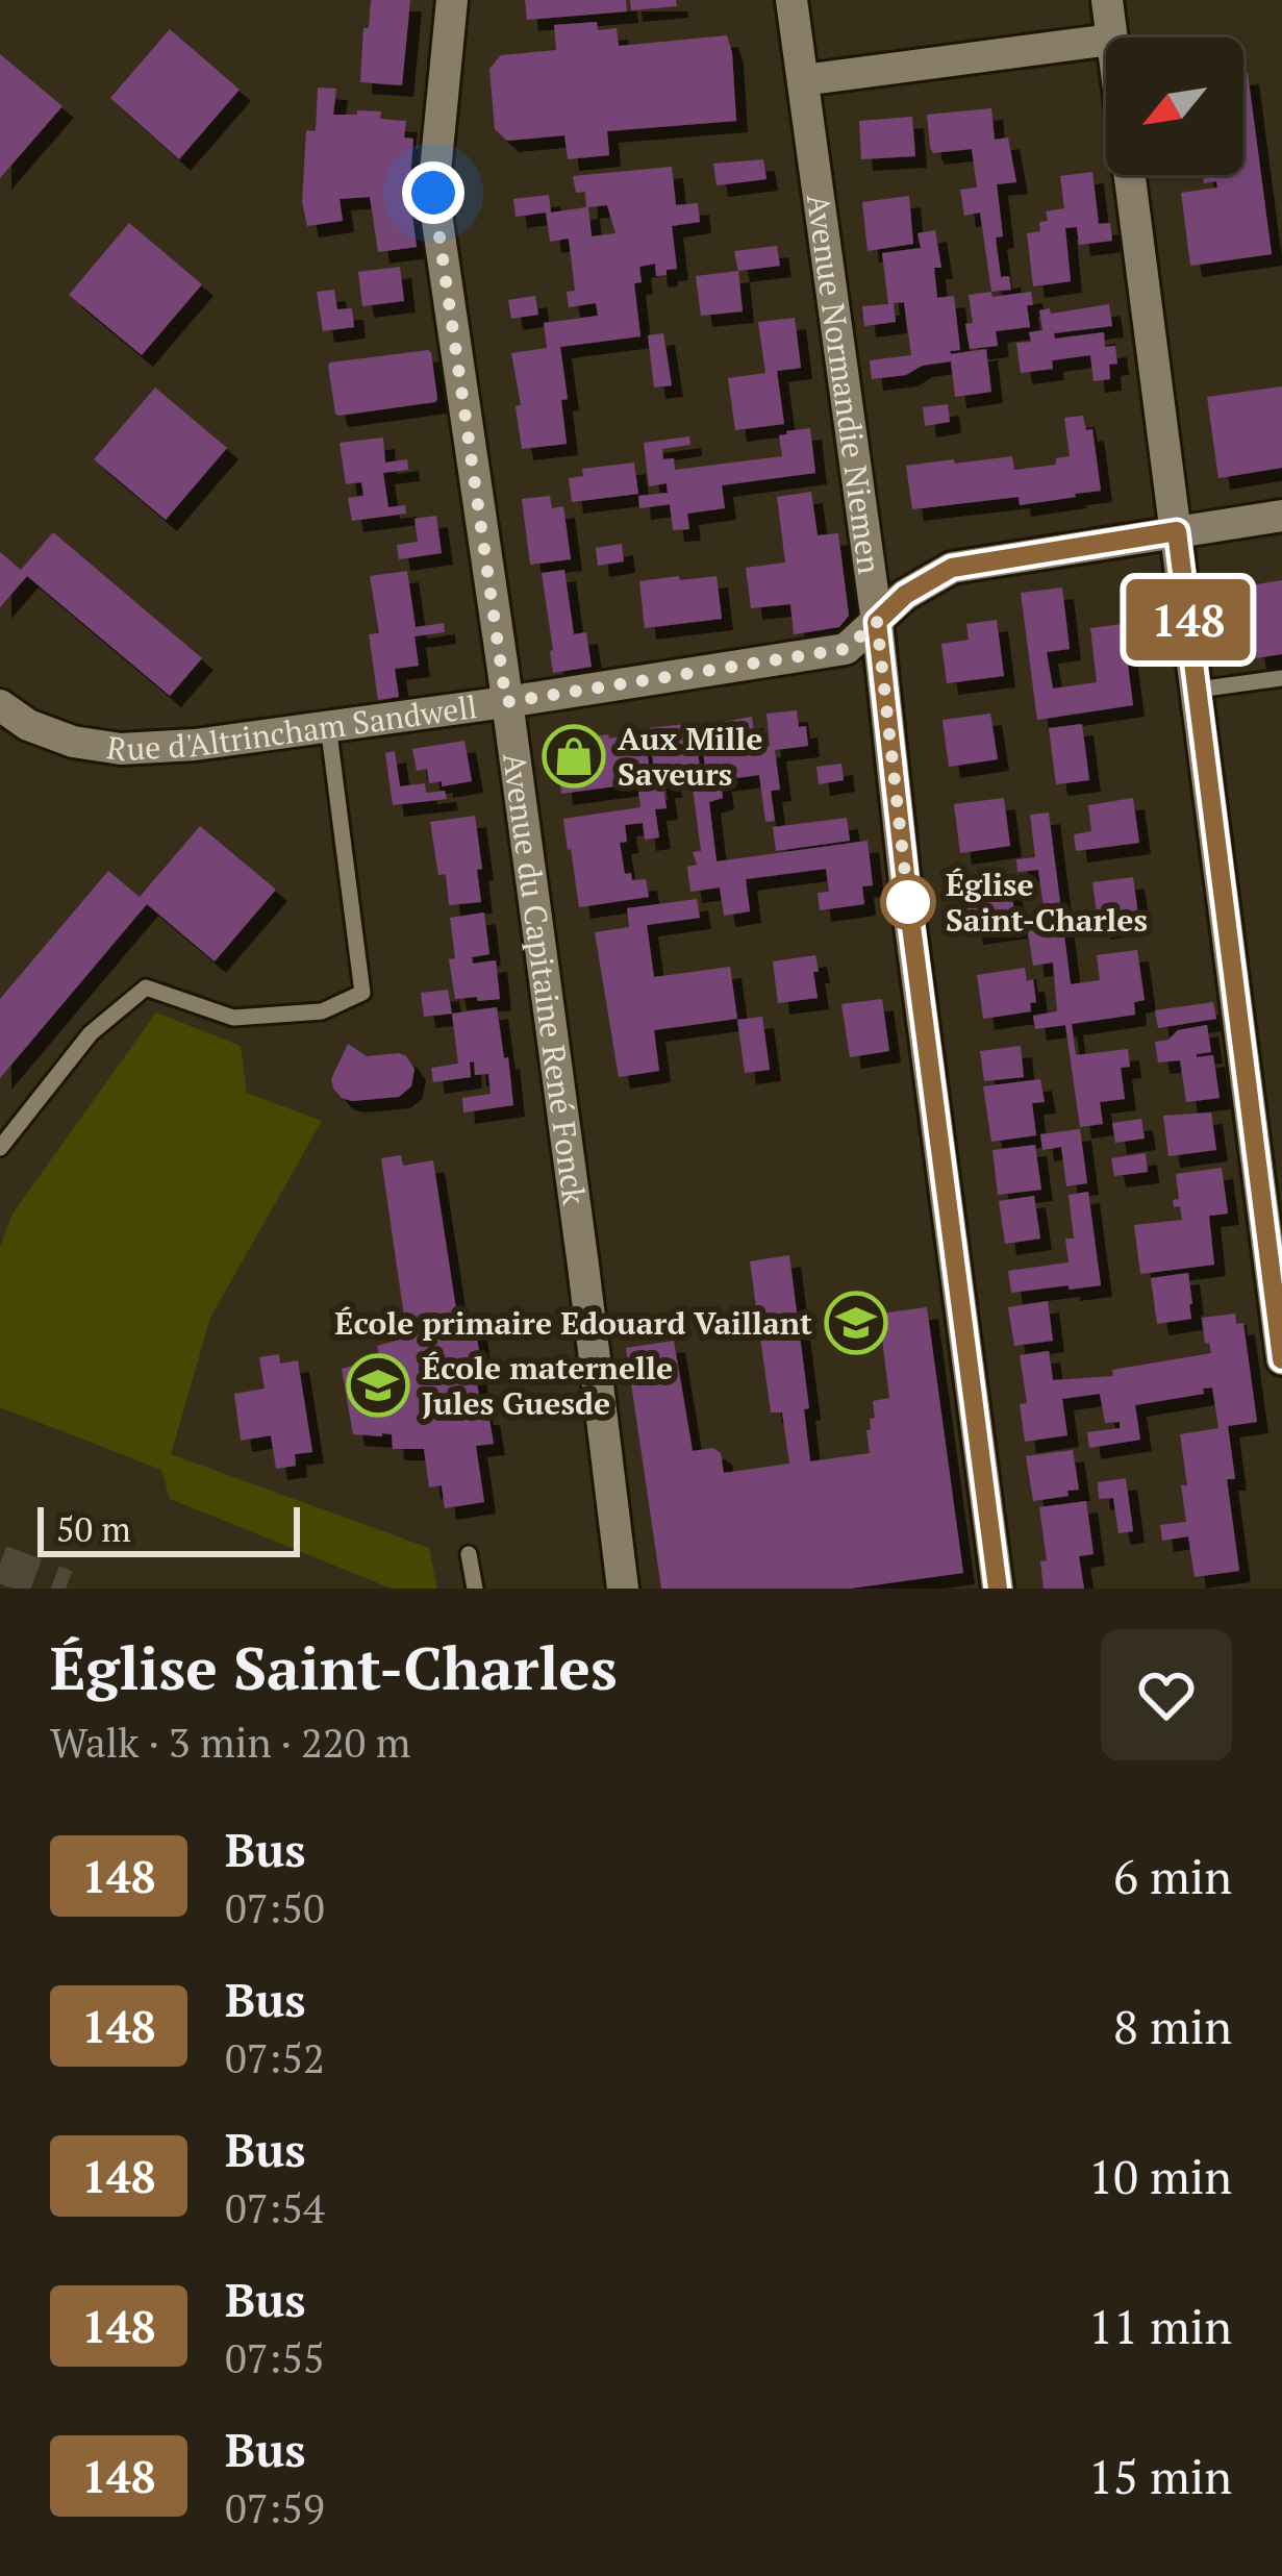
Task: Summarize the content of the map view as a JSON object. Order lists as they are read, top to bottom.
{
  "streets": {
    "street": ["Avenue Normandie Niemen", "Rue d'Altrincham Sandwell", "Avenue du Capitaine René Fonck"]
  },
  "crossings": [
    ["Avenue Normandie Niemen", "Rue d'Altrincham Sandwell"],
    ["Rue d'Altrincham Sandwell", "Avenue du Capitaine René Fonck"]
  ],
  "places": {
    "shop": ["Aux Mille Saveurs"],
    "other": ["Église Saint-Charles"],
    "school or university": ["École primaire Edouard Vaillant", "École maternelle Jules Guesde"]
  },
  "lines": ["bus line 148"],
  "scale_bar": "50 m",
  "north": "bottom left",
  "page": {
    "on_map": "148",
    "scale": "50 m",
    "heading": ["Église Saint-Charles", "Walk · 3 min · 220 m"],
    "list": [
      {
        "mark": "148",
        "name": "Bus",
        "note": "07:50",
        "value": "6 min"
      },
      {
        "mark": "148",
        "name": "Bus",
        "note": "07:52",
        "value": "8 min"
      },
      {
        "mark": "148",
        "name": "Bus",
        "note": "07:54",
        "value": "10 min"
      },
      {
        "mark": "148",
        "name": "Bus",
        "note": "07:55",
        "value": "11 min"
      },
      {
        "mark": "148",
        "name": "Bus",
        "note": "07:59",
        "value": "15 min"
      }
    ]
  }
}
